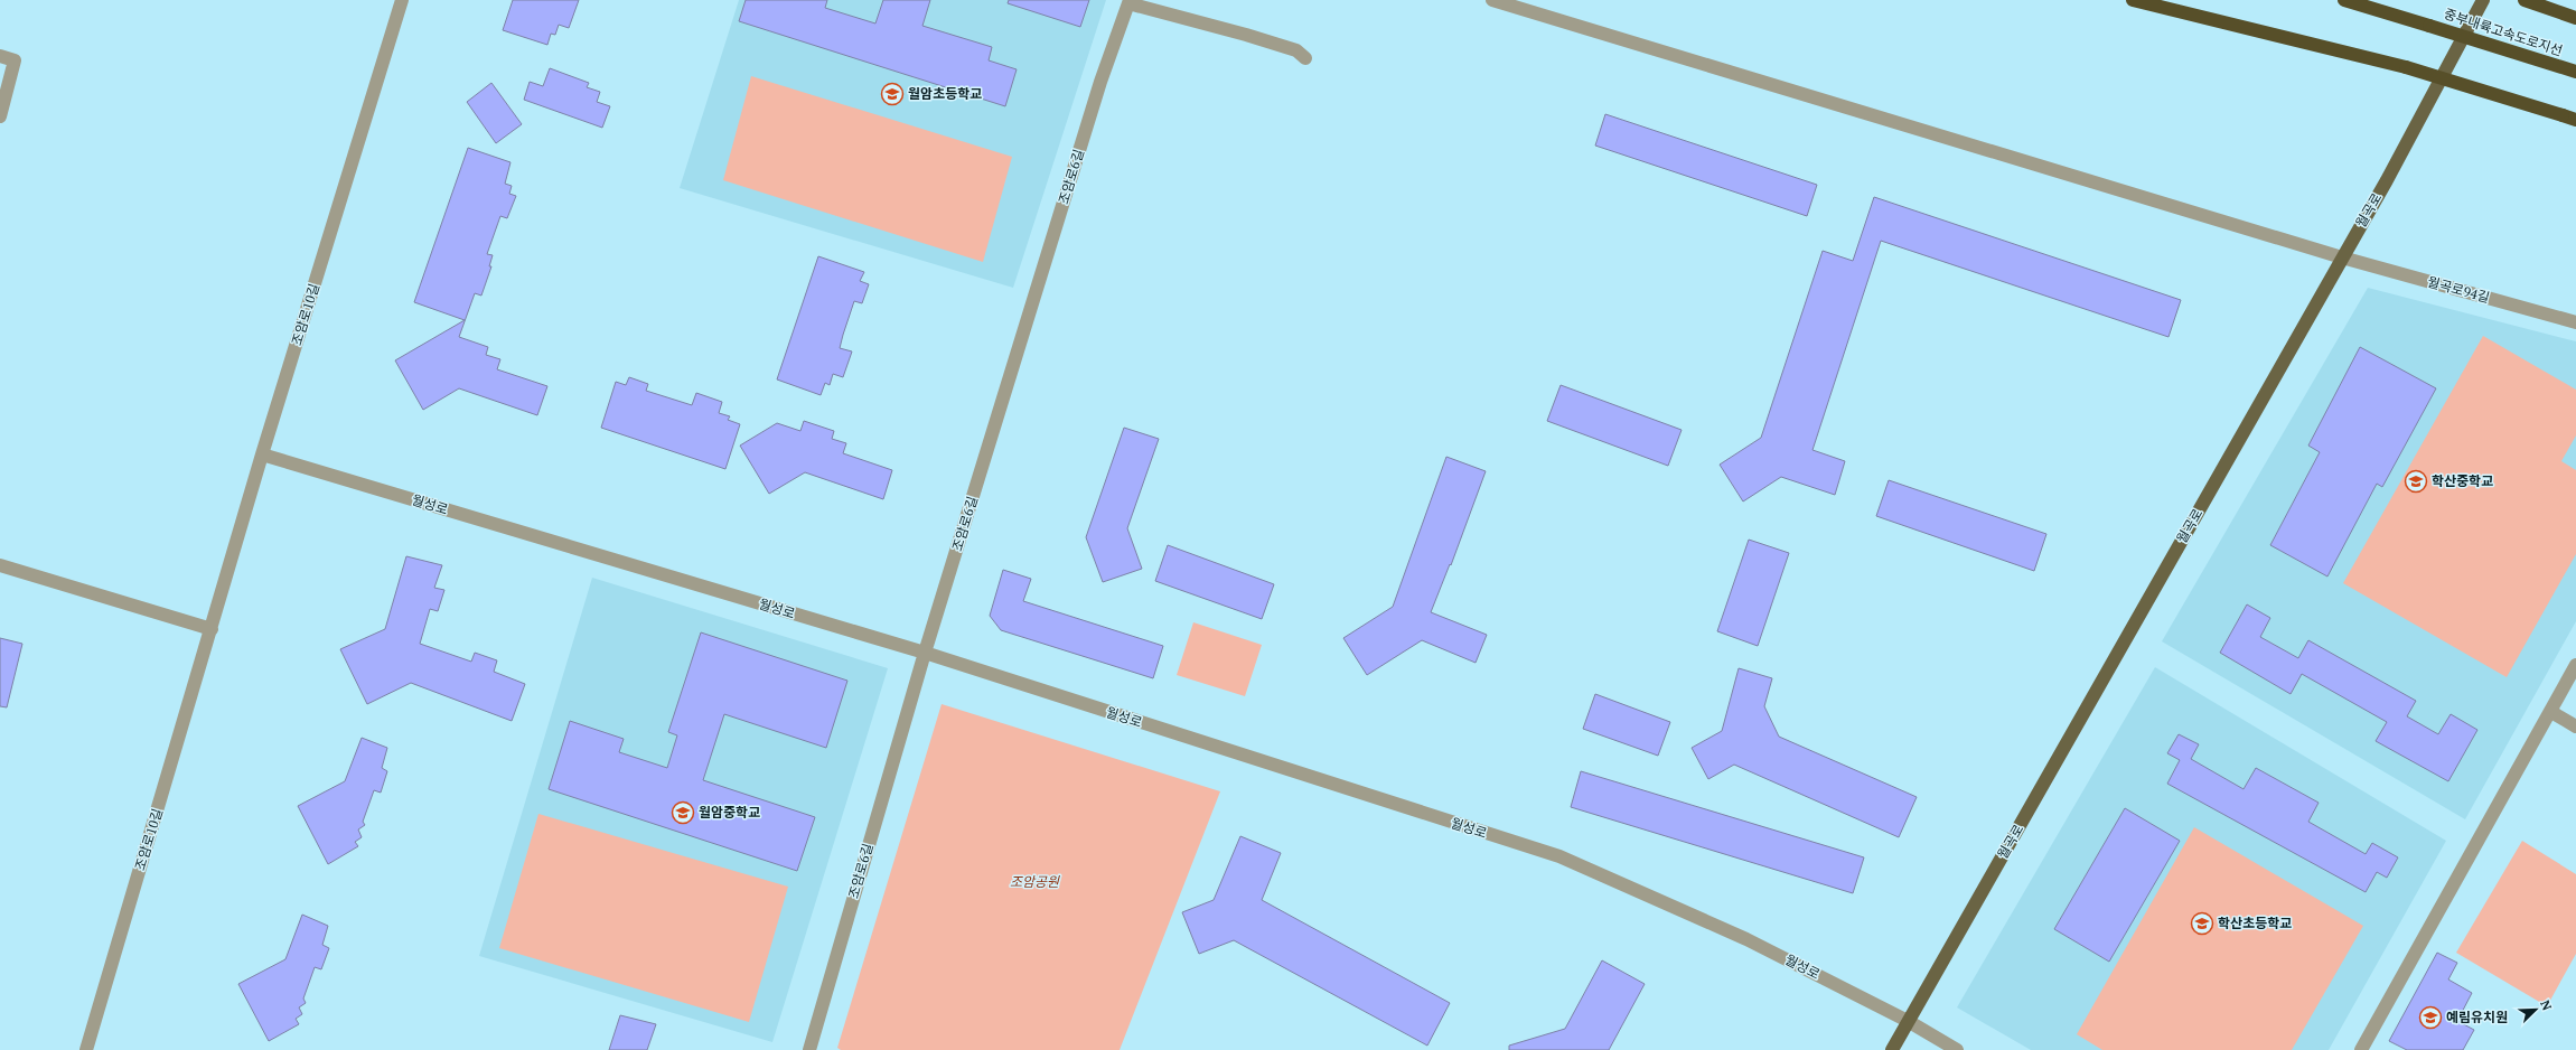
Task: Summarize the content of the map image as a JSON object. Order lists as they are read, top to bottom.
{
  "streets": {
    "highway": ["중부내륙고속도로지선"],
    "main road": ["월곡로"],
    "street": [
      "조암로6길",
      "월곡로94길",
      "조암로10길",
      "월성로"
    ]
  },
  "crossings": [
    ["조암로6길", "월성로"],
    ["월곡로", "월곡로94길"],
    ["월곡로", "월성로"],
    ["조암로10길", "월성로"]
  ],
  "parks": ["조암공원"],
  "places": {
    "school or university": [
      "월암초등학교",
      "학산중학교",
      "월암중학교",
      "학산초등학교",
      "예림유치원"
    ]
  },
  "north": "top right"
}
